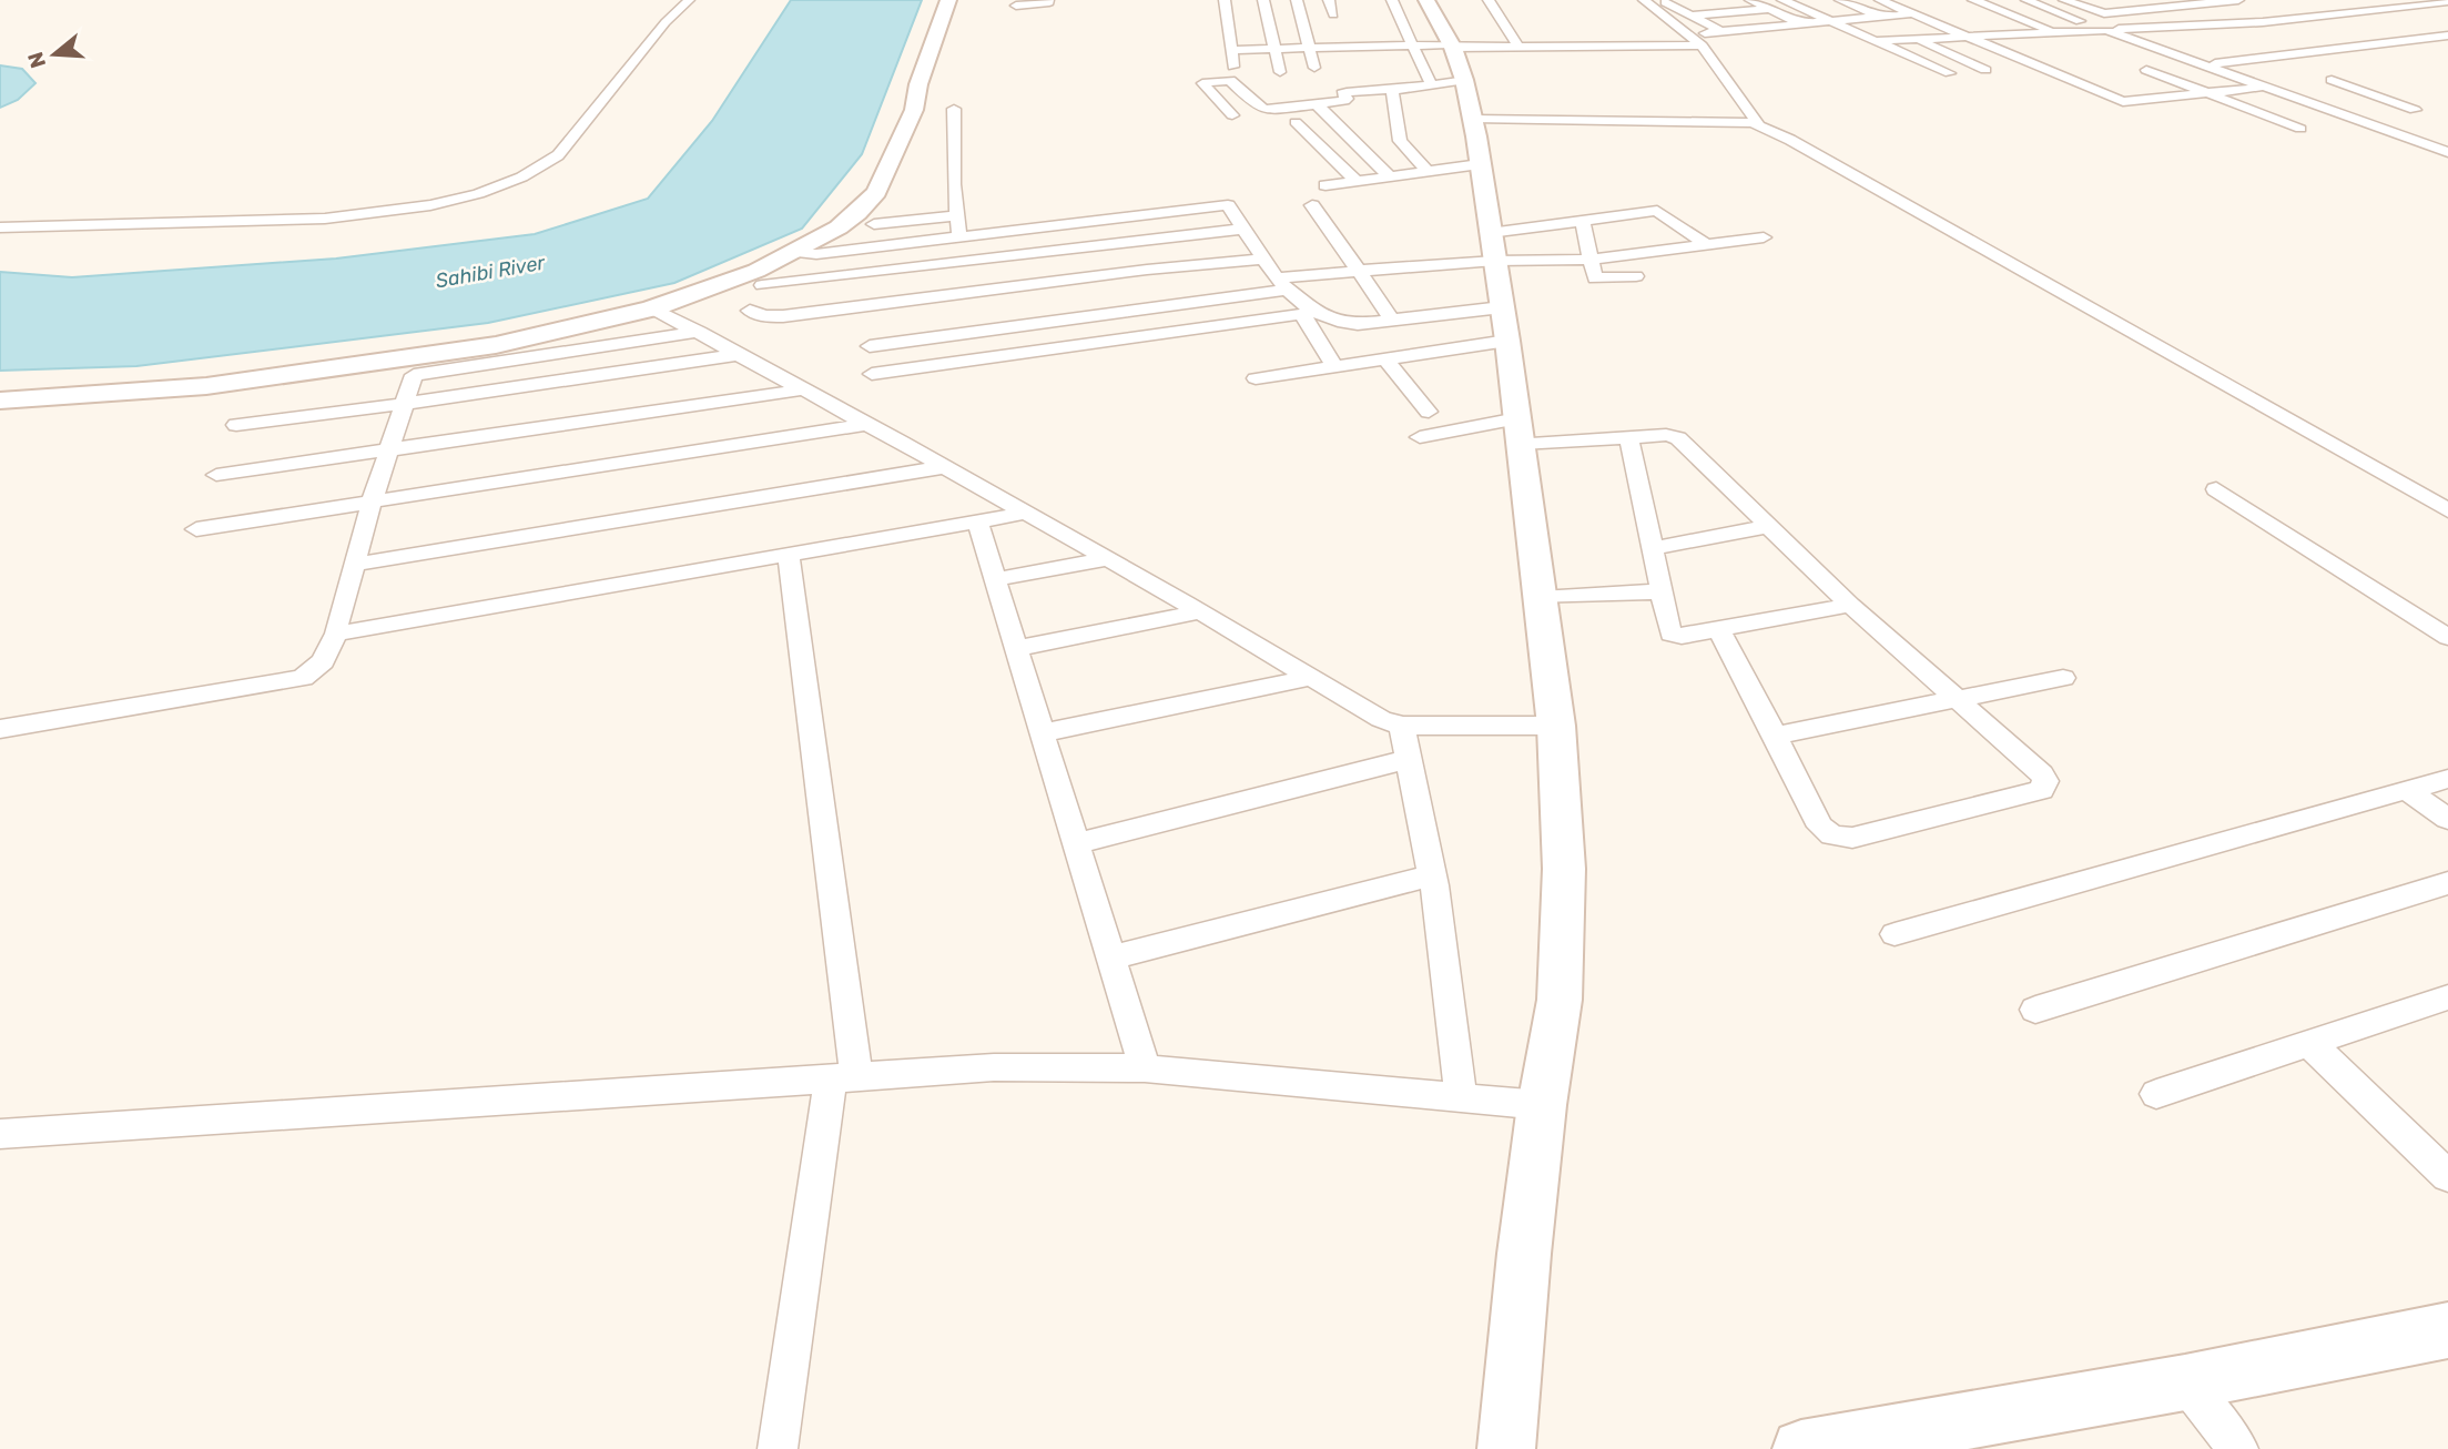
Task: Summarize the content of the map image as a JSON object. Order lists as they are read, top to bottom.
{
  "water": ["Sahibi River"],
  "north": "left"
}
